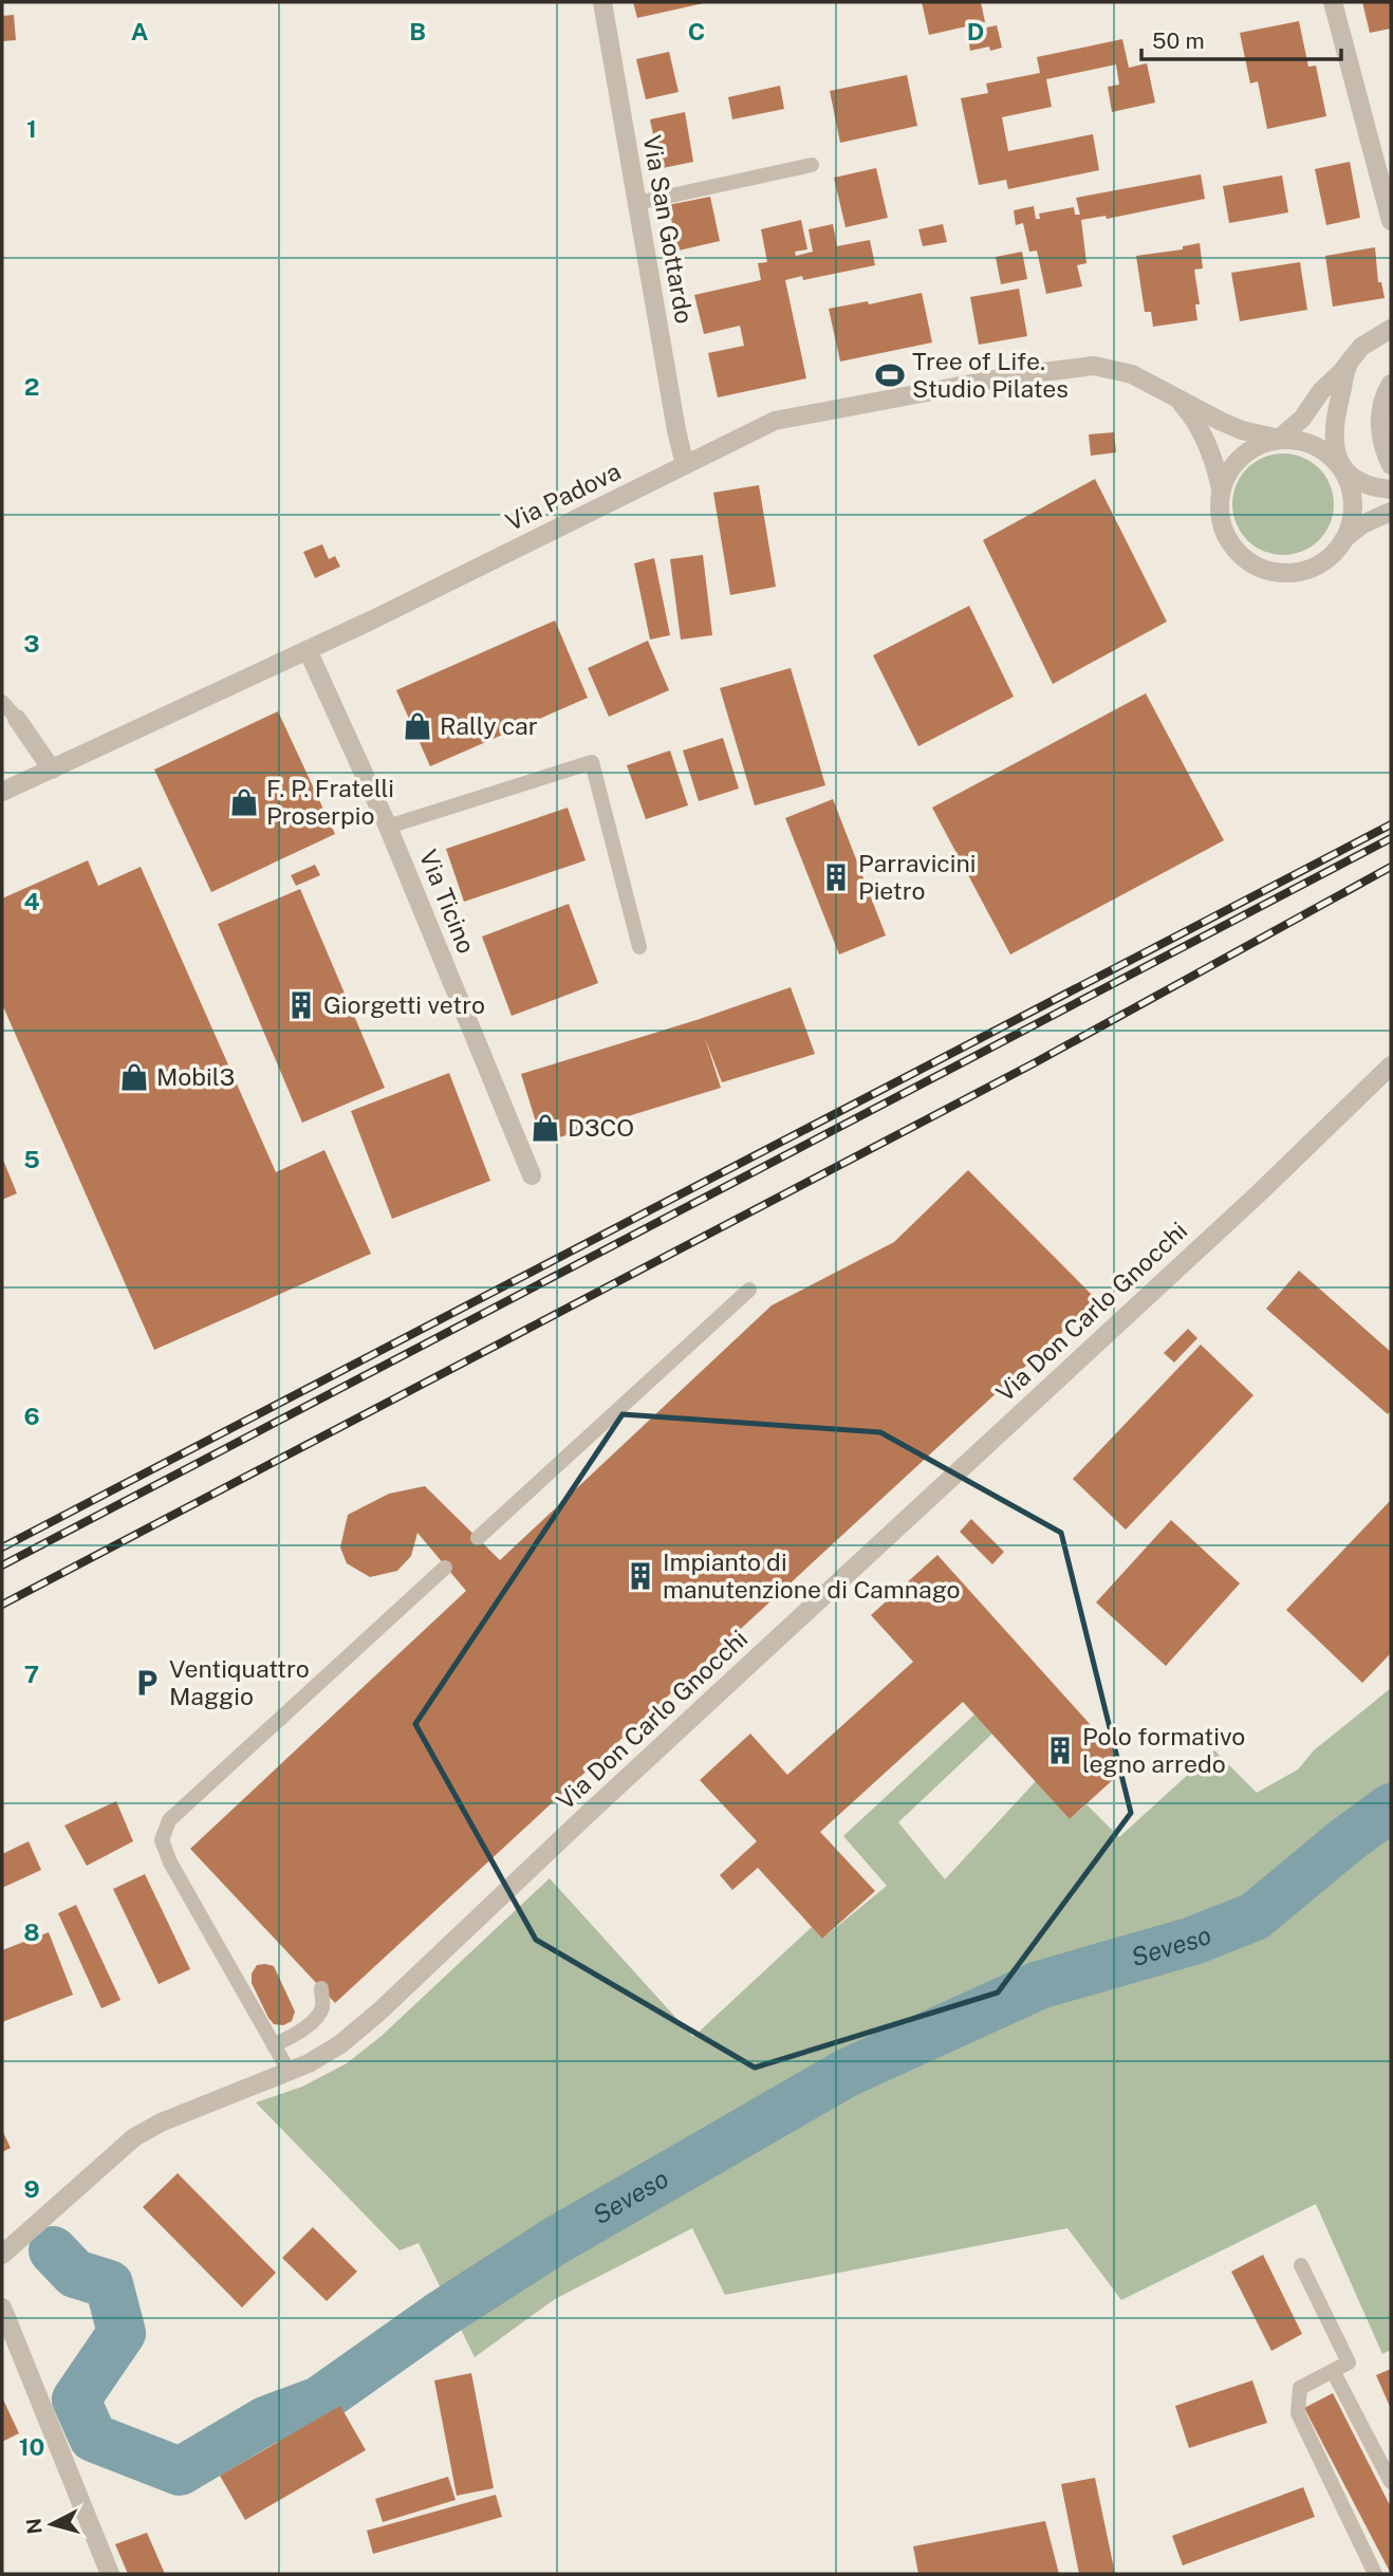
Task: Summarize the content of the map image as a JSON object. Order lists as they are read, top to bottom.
{
  "streets": {
    "street": [
      "Via San Gottardo",
      "Via Padova",
      "Via Ticino",
      "Via Don Carlo Gnocchi"
    ]
  },
  "crossings": [
    ["Via San Gottardo", "Via Padova"],
    ["Via Padova", "Via Ticino"]
  ],
  "water": ["Seveso"],
  "places": {
    "sports": ["Tree of Life. Studio Pilates"],
    "shop": [
      "Rally car",
      "F. P. Fratelli Proserpio",
      "Mobil3",
      "D3CO"
    ],
    "building": [
      "Parravicini Pietro",
      "Giorgetti vetro",
      "Impianto di manutenzione di Camnago",
      "Polo formativo legno arredo"
    ],
    "parking": ["Ventiquattro Maggio"]
  },
  "scale_bar": "50 m",
  "north": "left",
  "grid": {
    "columns": [
      "A",
      "B",
      "C",
      "D"
    ],
    "rows": [
      "1",
      "2",
      "3",
      "4",
      "5",
      "6",
      "7",
      "8",
      "9",
      "10"
    ]
  }
}
